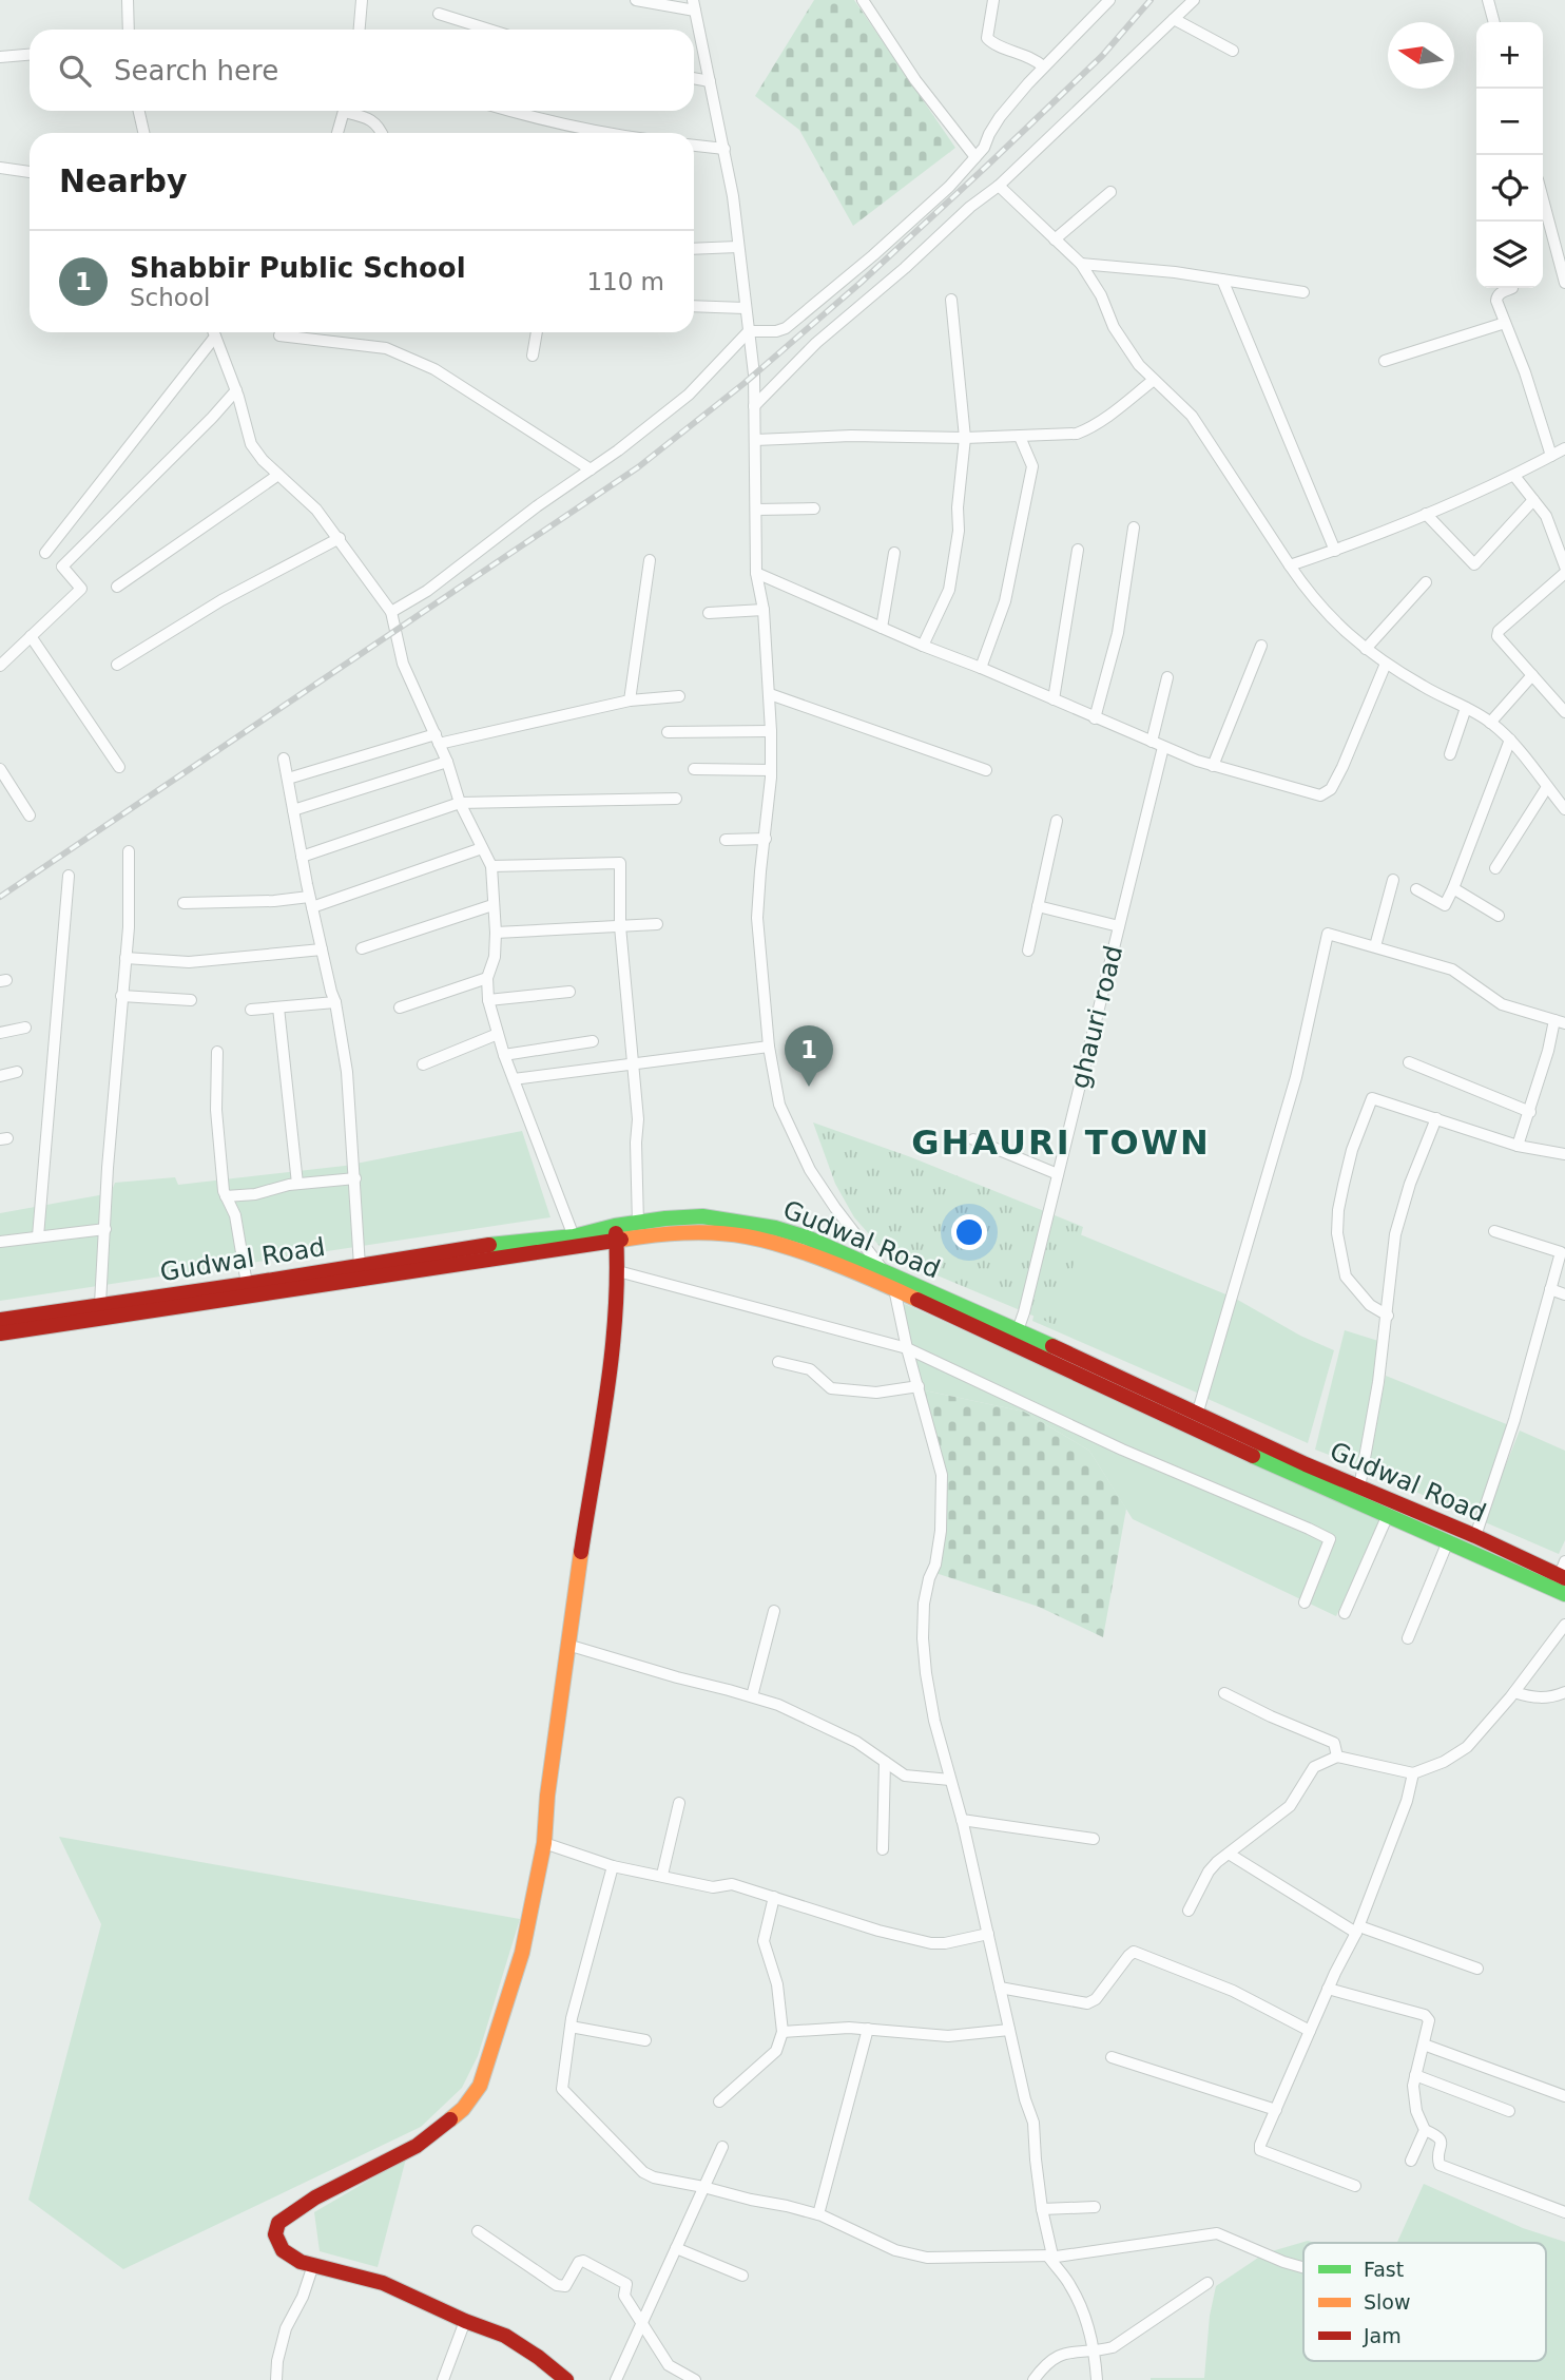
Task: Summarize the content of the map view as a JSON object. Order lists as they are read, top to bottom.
{
  "streets": {
    "main road": ["Gudwal Road"],
    "street": ["ghauri road"]
  },
  "crossings": [
    ["ghauri road", "Gudwal Road"]
  ],
  "districts": ["GHAURI TOWN"],
  "legend": ["Fast", "Slow", "Jam"],
  "north": "left",
  "page": {
    "map_buttons": ["+", "−"],
    "search": "Search here",
    "heading": "Nearby",
    "list": [
      {
        "mark": "1",
        "name": "Shabbir Public School",
        "note": "School",
        "value": "110 m"
      }
    ],
    "pins": "1"
  }
}
